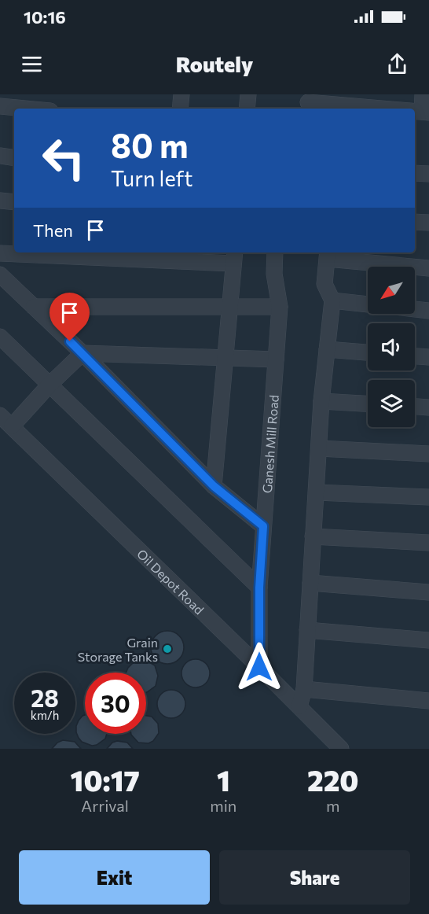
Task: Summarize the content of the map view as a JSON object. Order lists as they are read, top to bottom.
{
  "streets": {
    "street": ["Ganesh Mill Road", "Oil Depot Road"]
  },
  "crossings": [
    ["Ganesh Mill Road", "Oil Depot Road"]
  ],
  "places": ["Grain Storage Tanks"],
  "north": "bottom left",
  "page": {
    "status": "10:16",
    "header": "Routely",
    "turn": ["80 m", "Turn left"],
    "then": "Then",
    "speed": "28 km/h",
    "limit": "30",
    "eta": [
      "10:17",
      "Arrival",
      "1",
      "min",
      "220",
      "m"
    ],
    "buttons": ["Exit", "Share"]
  }
}
